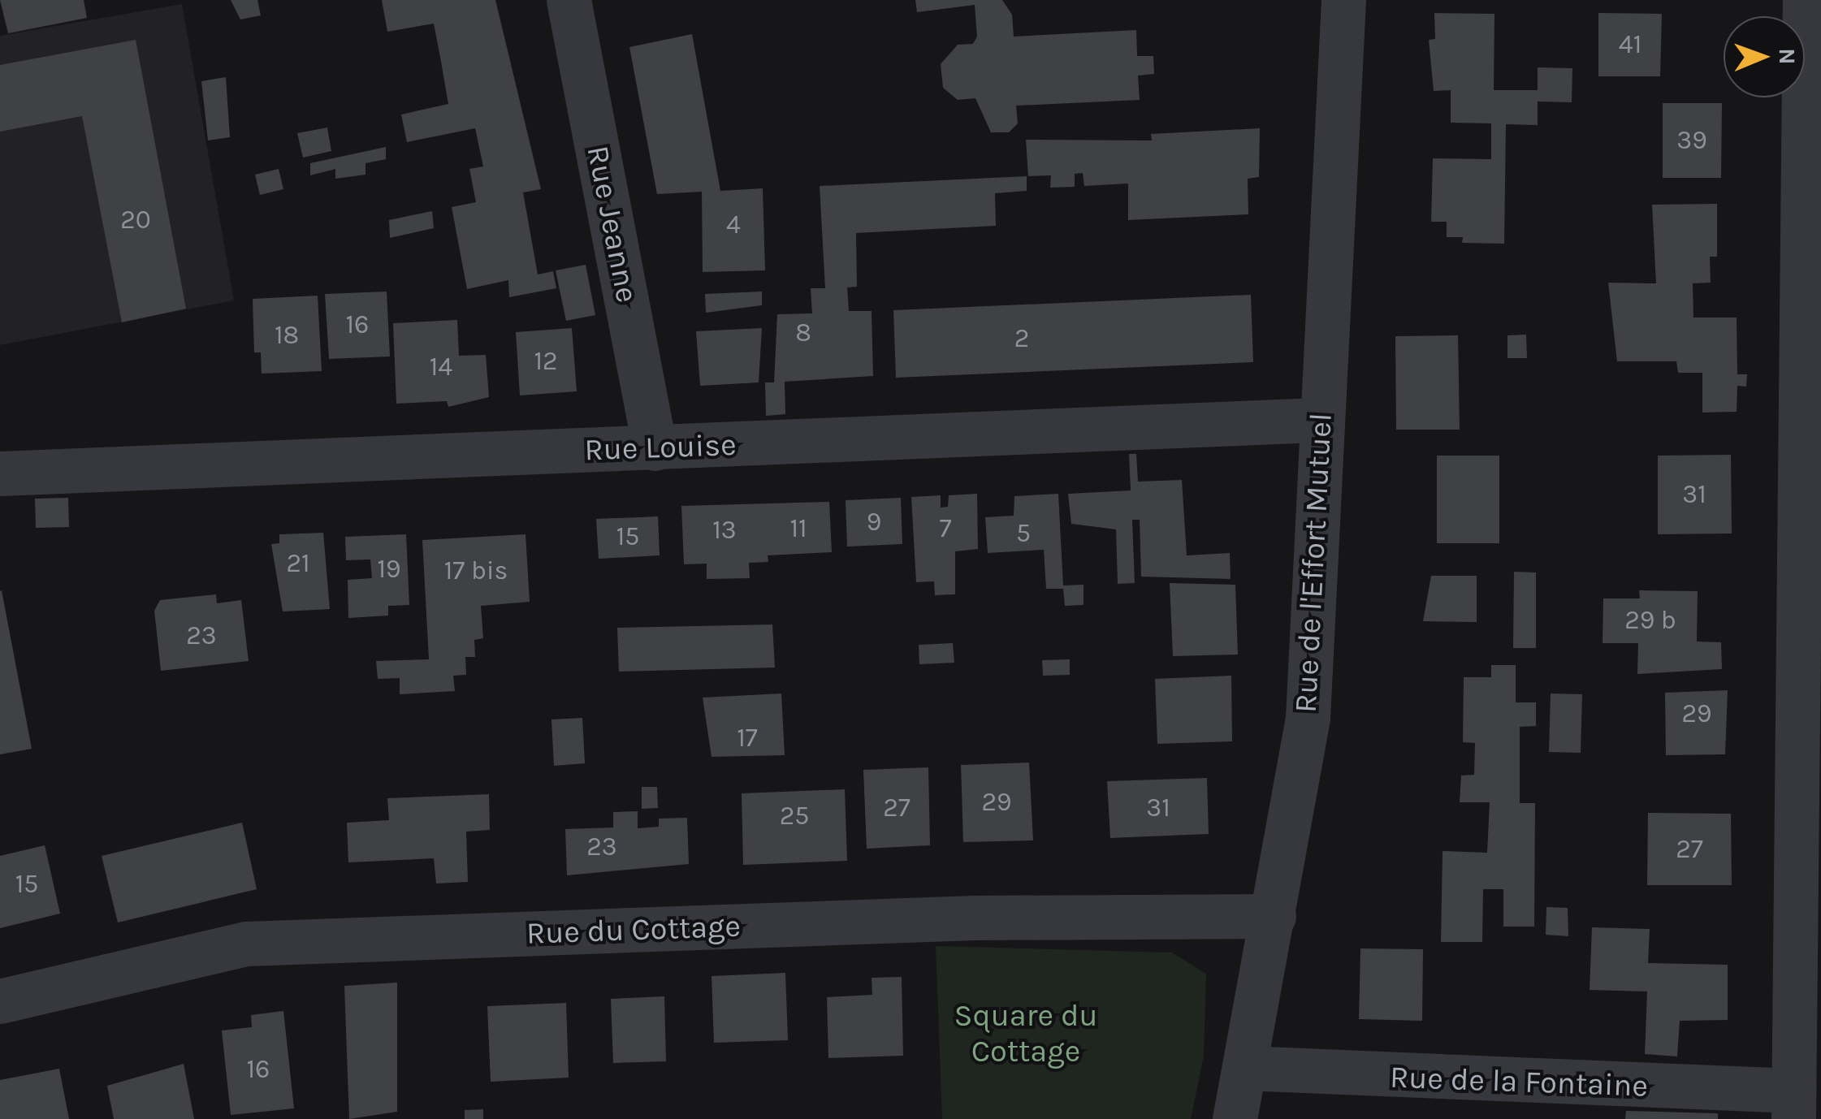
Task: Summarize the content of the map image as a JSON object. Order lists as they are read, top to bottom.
{
  "streets": {
    "street": [
      "Rue Jeanne",
      "Rue Louise",
      "Rue de l'Effort Mutuel",
      "Rue du Cottage",
      "Rue de la Fontaine"
    ]
  },
  "crossings": [
    ["Rue Jeanne", "Rue Louise"],
    ["Rue Louise", "Rue de l'Effort Mutuel"],
    ["Rue de l'Effort Mutuel", "Rue du Cottage"],
    ["Rue de l'Effort Mutuel", "Rue de la Fontaine"]
  ],
  "parks": ["Square du Cottage"],
  "house_numbers": [
    "41",
    "39",
    "20",
    "4",
    "16",
    "8",
    "18",
    "2",
    "12",
    "14",
    "31",
    "9",
    "11",
    "7",
    "13",
    "5",
    "15",
    "21",
    "19",
    "17 bis",
    "29 b",
    "23",
    "29",
    "17",
    "29",
    "27",
    "31",
    "25",
    "23",
    "27",
    "15",
    "16"
  ],
  "north": "right"
}
